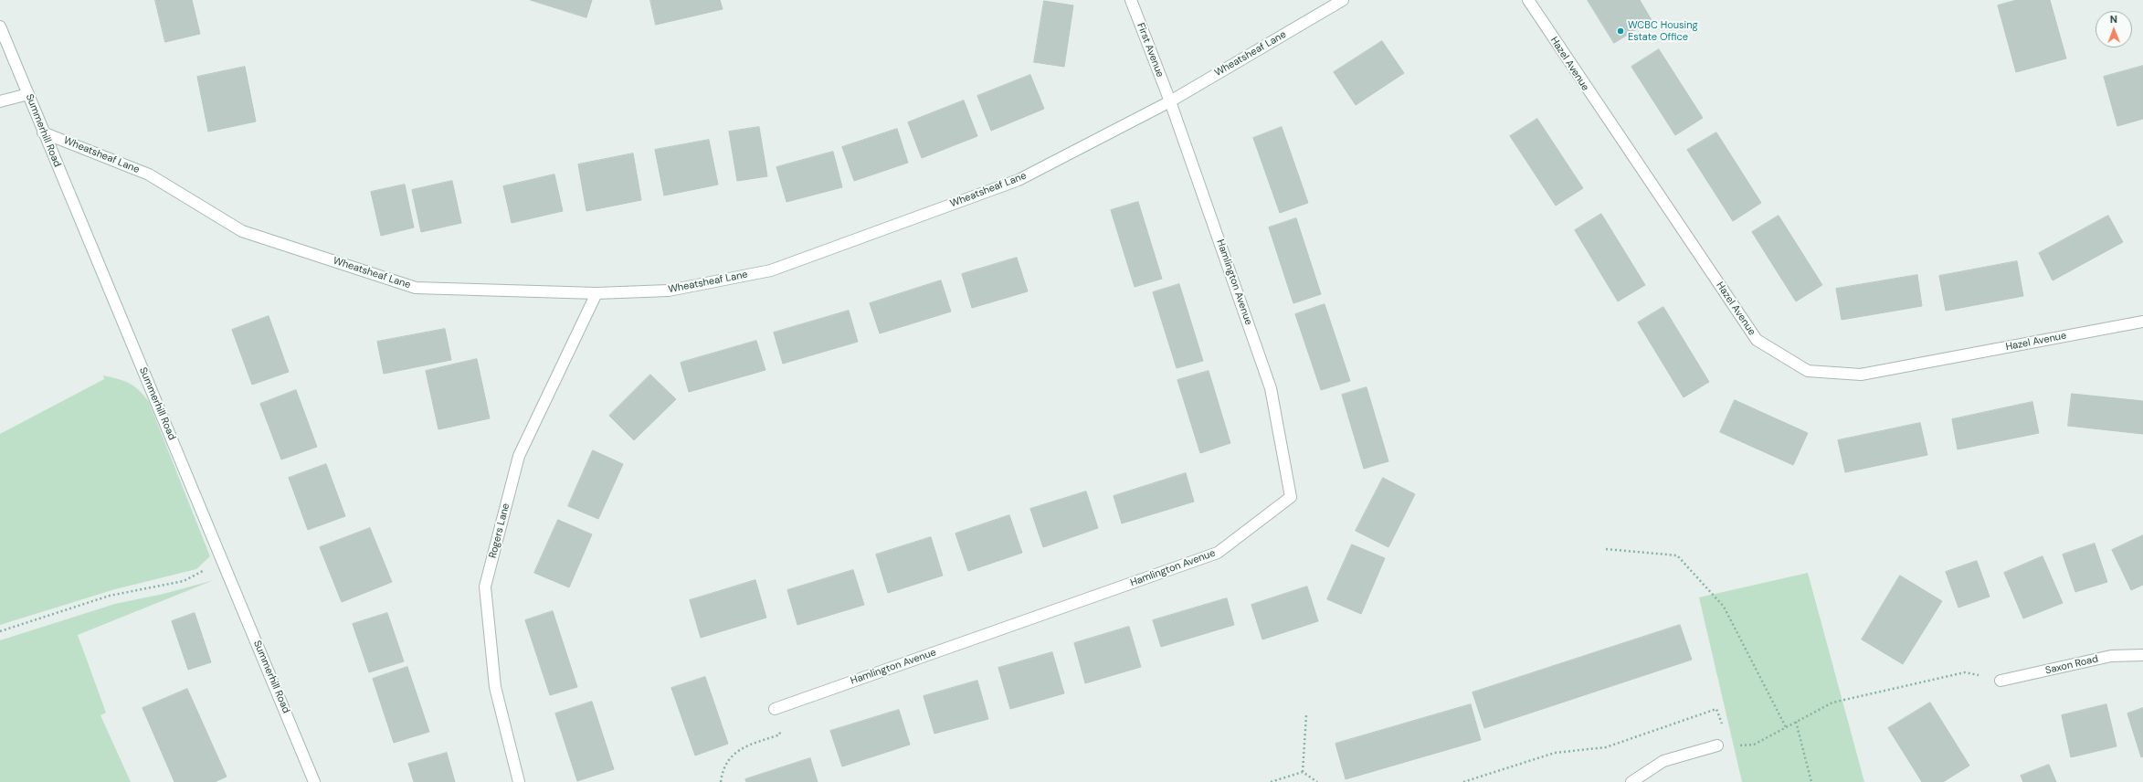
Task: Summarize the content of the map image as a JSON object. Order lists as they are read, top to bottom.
{
  "streets": {
    "street": [
      "First Avenue",
      "Wheatsheaf Lane",
      "Hazel Avenue",
      "Summerhill Road",
      "Hamlington Avenue",
      "Rogers Lane",
      "Saxon Road"
    ]
  },
  "crossings": [
    ["First Avenue", "Wheatsheaf Lane"],
    ["First Avenue", "Hamlington Avenue"],
    ["Wheatsheaf Lane", "Summerhill Road"],
    ["Wheatsheaf Lane", "Hamlington Avenue"],
    ["Wheatsheaf Lane", "Rogers Lane"]
  ],
  "places": ["WCBC Housing Estate Office"],
  "north": "top"
}
